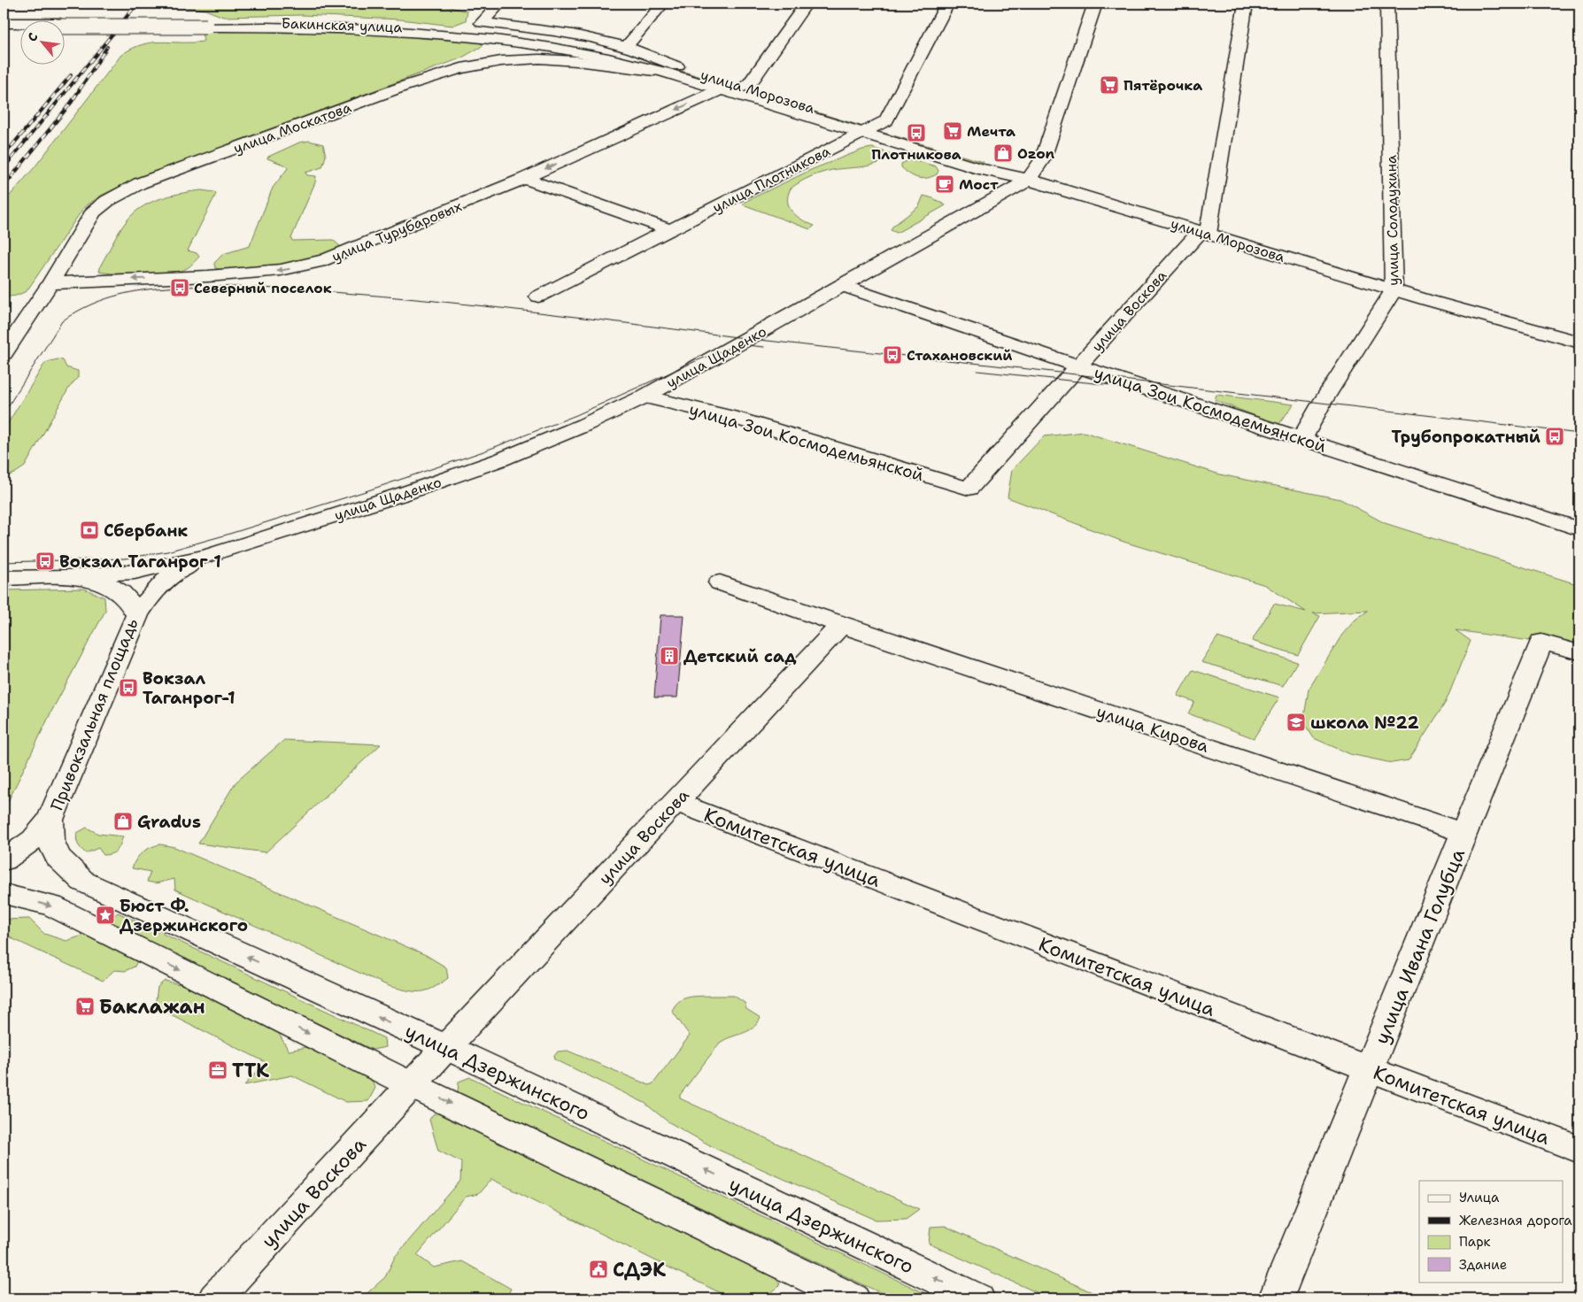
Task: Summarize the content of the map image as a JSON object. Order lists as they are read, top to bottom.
{
  "streets": {
    "street": [
      "Бакинская улица",
      "улица Морозова",
      "улица Москатова",
      "улица Плотникова",
      "улица Солодухина",
      "улица Турубаровых",
      "улица Воскова",
      "улица Щаденко",
      "улица Зои Космодемьянской",
      "Привокзальная площадь",
      "улица Кирова",
      "Комитетская улица",
      "улица Ивана Голубца",
      "улица Дзержинского"
    ]
  },
  "crossings": [
    ["Бакинская улица", "улица Морозова"],
    ["Бакинская улица", "улица Москатова"],
    ["улица Морозова", "улица Москатова"],
    ["улица Морозова", "улица Плотникова"],
    ["улица Морозова", "улица Солодухина"],
    ["улица Морозова", "улица Турубаровых"],
    ["улица Морозова", "улица Воскова"],
    ["улица Морозова", "улица Щаденко"],
    ["улица Москатова", "улица Турубаровых"],
    ["улица Солодухина", "улица Зои Космодемьянской"],
    ["улица Воскова", "улица Зои Космодемьянской"],
    ["улица Воскова", "улица Кирова"],
    ["улица Воскова", "Комитетская улица"],
    ["улица Воскова", "улица Дзержинского"],
    ["улица Щаденко", "улица Зои Космодемьянской"],
    ["улица Щаденко", "Привокзальная площадь"],
    ["Привокзальная площадь", "улица Дзержинского"],
    ["улица Кирова", "улица Ивана Голубца"],
    ["Комитетская улица", "улица Ивана Голубца"]
  ],
  "one_way": ["улица Турубаровых"],
  "places": {
    "supermarket": ["Пятёрочка", "Мечта", "Баклажан"],
    "bus stop": [
      "Плотникова",
      "Северный поселок",
      "Стахановский",
      "Трубопрокатный",
      "Вокзал Таганрог 1",
      "Вокзал Таганрог-1"
    ],
    "shop": ["Ozon", "Gradus"],
    "cafe": ["Мост"],
    "bank": ["Сбербанк"],
    "building": ["Детский сад"],
    "school or university": ["школа №22"],
    "place": ["Бюст Ф. Дзержинского"],
    "office": ["ТТК"],
    "public building": ["СДЭК"]
  },
  "legend": [
    "Улица",
    "Железная дорога",
    "Парк",
    "Здание"
  ],
  "north": "top left"
}
